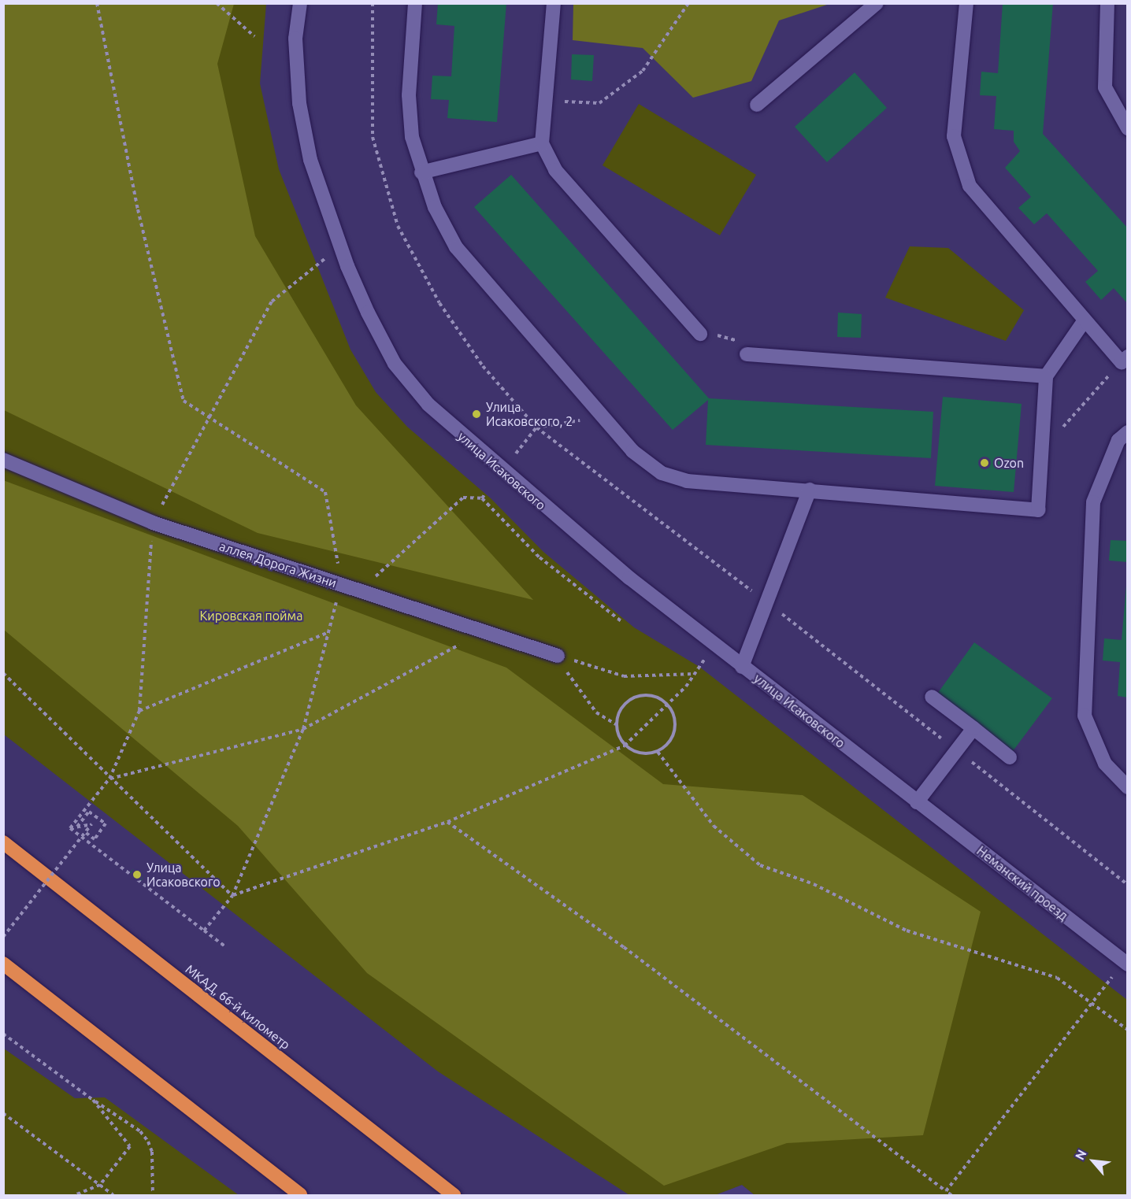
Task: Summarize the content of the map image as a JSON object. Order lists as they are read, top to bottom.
{
  "streets": {
    "highway": ["МКАД, 66-й километр"],
    "street": ["улица Исаковского", "аллея Дорога Жизни", "Неманский проезд"]
  },
  "crossings": [
    ["улица Исаковского", "Неманский проезд"]
  ],
  "parks": ["Кировская пойма"],
  "places": ["Улица Исаковского, 2", "Ozon", "Улица Исаковского"],
  "north": "top left"
}
